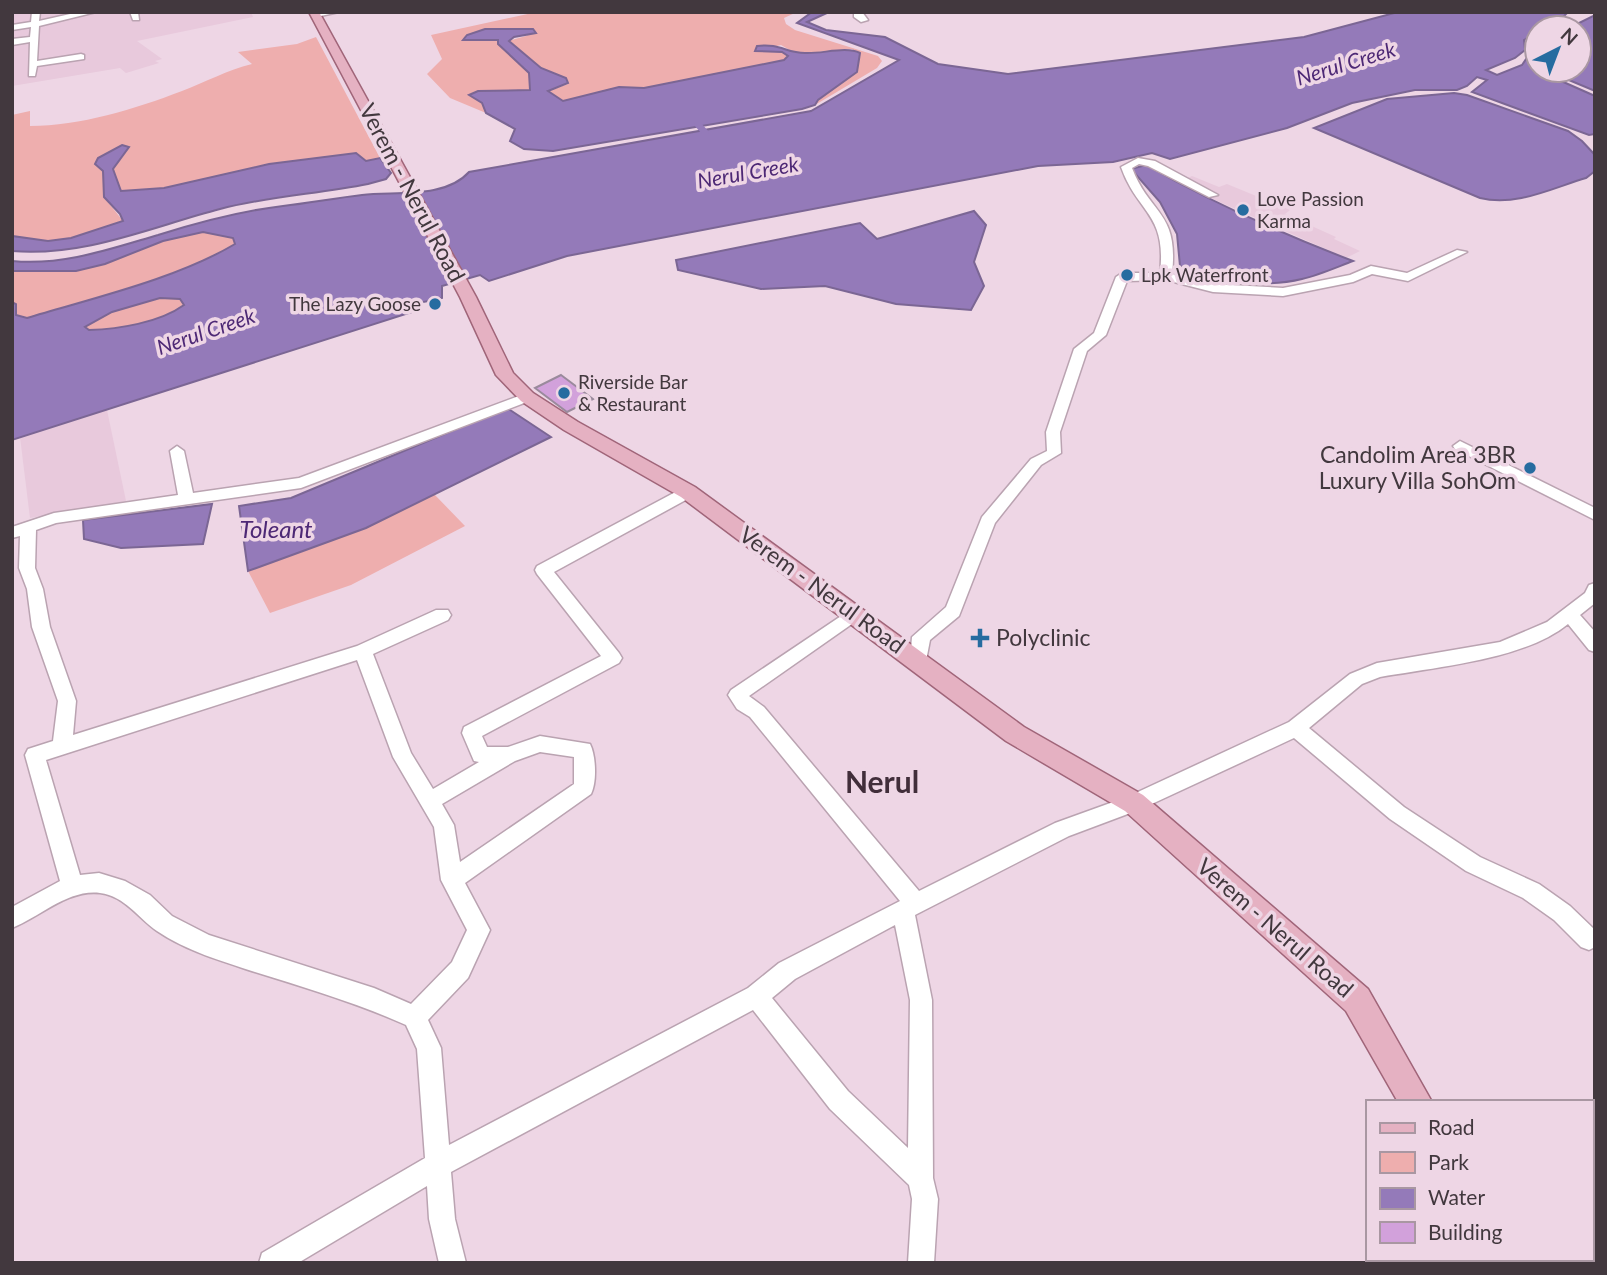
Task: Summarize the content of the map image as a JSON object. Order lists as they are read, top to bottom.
{
  "streets": {
    "main road": ["Verem - Nerul Road"]
  },
  "districts": ["Nerul"],
  "water": ["Nerul Creek", "Toleant"],
  "places": {
    "other": [
      "Love Passion Karma",
      "Lpk Waterfront",
      "The Lazy Goose",
      "Riverside Bar & Restaurant",
      "Candolim Area 3BR Luxury Villa SohOm"
    ],
    "health": ["Polyclinic"]
  },
  "legend": [
    "Road",
    "Park",
    "Water",
    "Building"
  ],
  "north": "top right"
}
